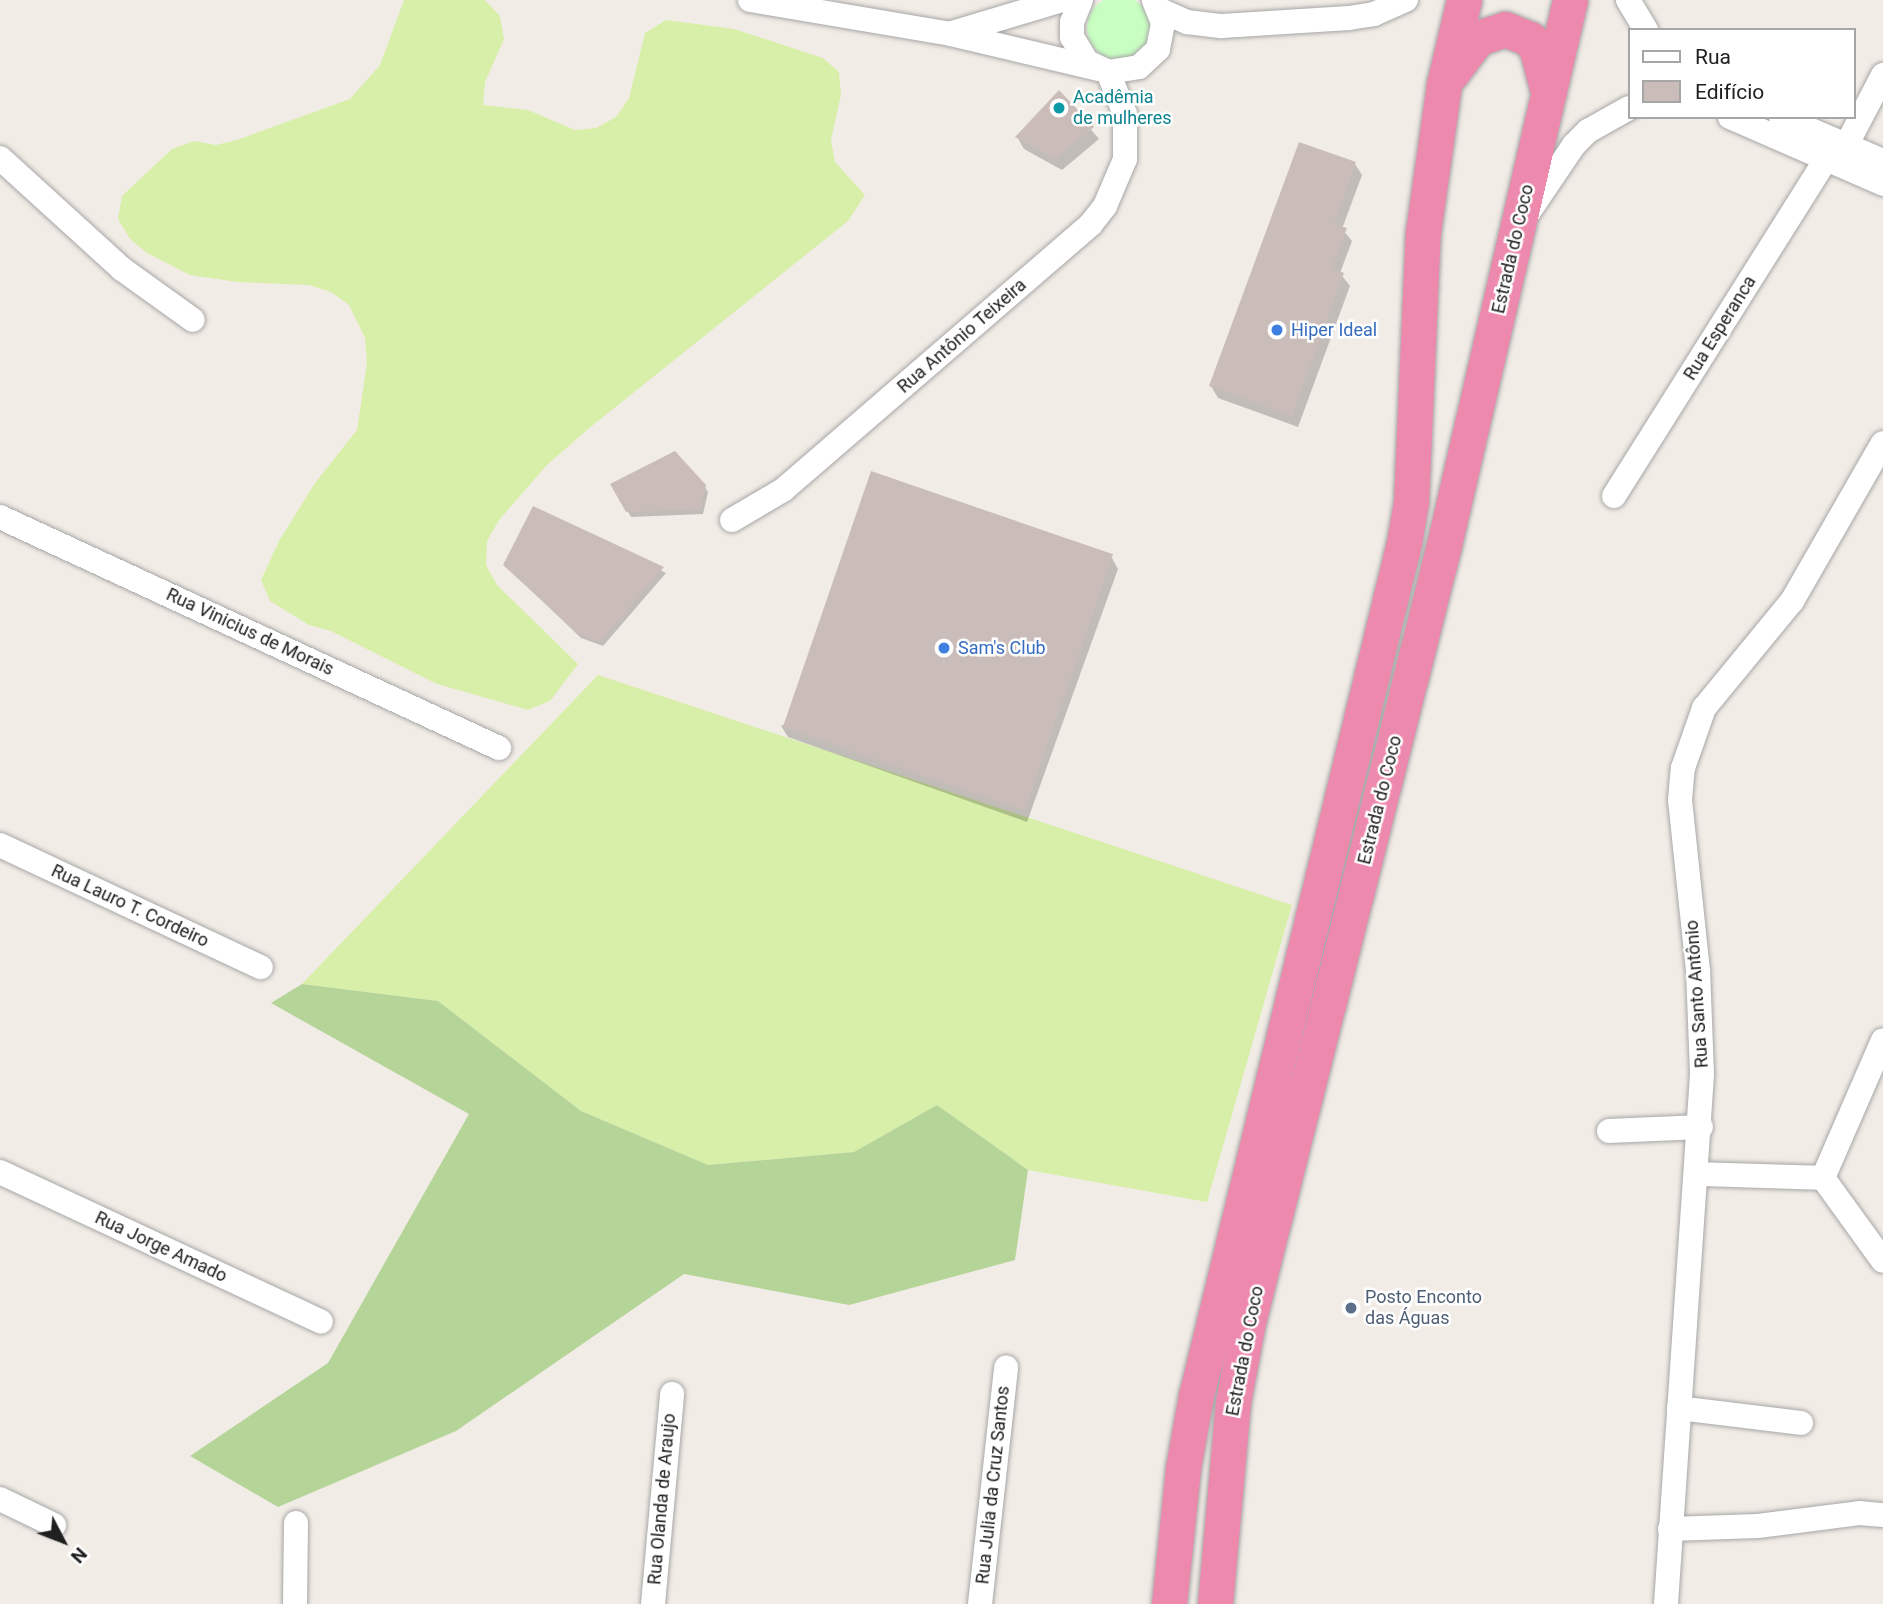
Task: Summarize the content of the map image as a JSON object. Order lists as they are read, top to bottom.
{
  "streets": {
    "highway": ["Estrada do Coco"],
    "street": [
      "Rua Esperanca",
      "Rua Antônio Teixeira",
      "Rua Vinicius de Morais",
      "Rua Lauro T. Cordeiro",
      "Rua Santo Antônio",
      "Rua Jorge Amado",
      "Rua Julia da Cruz Santos",
      "Rua Olanda de Araujo"
    ]
  },
  "places": [
    "Acadêmia de mulheres",
    "Hiper Ideal",
    "Sam's Club",
    "Posto Enconto das Águas"
  ],
  "legend": ["Rua", "Edifício"],
  "north": "bottom right"
}
